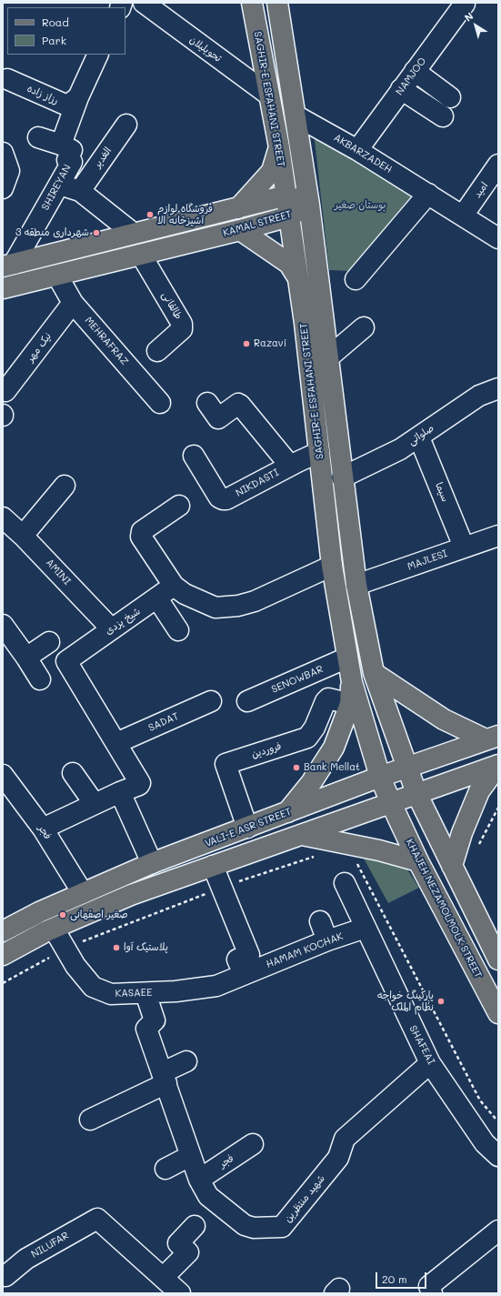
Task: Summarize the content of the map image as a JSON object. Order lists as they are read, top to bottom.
{
  "streets": {
    "main road": [
      "SAGHIR-E ESFAHANI STREET",
      "KAMAL STREET",
      "VALI-E ASR STREET",
      "KHAJEH NEZAMOLMOLK STREET"
    ],
    "street": [
      "تحویلیلان",
      "NAMJOO",
      "رزاز زاده",
      "AKBARZADEH",
      "الغدیر",
      "SHIREYAN",
      "امید",
      "طالقانی",
      "MEHRAFRAZ",
      "نیک مهر",
      "صلواتی",
      "NIKDASTI",
      "سیما",
      "MAJLESI",
      "AMINI",
      "شیخ یزدی",
      "SENOWBAR",
      "SADAT",
      "فروردین",
      "فجر",
      "HAMAM KOCHAK",
      "KASAEE",
      "SHAFEAI",
      "شهید منتظرین",
      "NILUFAR"
    ]
  },
  "crossings": [
    ["تحویلیلان", "SAGHIR-E ESFAHANI STREET"],
    ["NAMJOO", "AKBARZADEH"],
    ["SAGHIR-E ESFAHANI STREET", "AKBARZADEH"],
    ["SAGHIR-E ESFAHANI STREET", "KAMAL STREET"],
    ["SAGHIR-E ESFAHANI STREET", "صلواتی"],
    ["SAGHIR-E ESFAHANI STREET", "NIKDASTI"],
    ["SAGHIR-E ESFAHANI STREET", "MAJLESI"],
    ["SAGHIR-E ESFAHANI STREET", "SENOWBAR"],
    ["SAGHIR-E ESFAHANI STREET", "VALI-E ASR STREET"],
    ["SAGHIR-E ESFAHANI STREET", "KHAJEH NEZAMOLMOLK STREET"],
    ["AKBARZADEH", "امید"],
    ["SHIREYAN", "KAMAL STREET"],
    ["KAMAL STREET", "طالقانی"],
    ["KAMAL STREET", "MEHRAFRAZ"],
    ["MEHRAFRAZ", "نیک مهر"],
    ["صلواتی", "سیما"],
    ["سیما", "MAJLESI"],
    ["AMINI", "شیخ یزدی"],
    ["فروردین", "VALI-E ASR STREET"],
    ["VALI-E ASR STREET", "فجر"],
    ["VALI-E ASR STREET", "KHAJEH NEZAMOLMOLK STREET"],
    ["فجر", "شهید منتظرین"],
    ["HAMAM KOCHAK", "KASAEE"],
    ["HAMAM KOCHAK", "SHAFEAI"],
    ["KASAEE", "شهید منتظرین"],
    ["SHAFEAI", "شهید منتظرین"]
  ],
  "parks": ["بوستان صغیر"],
  "places": [
    "فروشگاه لوازم آشپزخانه الا",
    "شهرداری منطقه 3",
    "Razavi",
    "Bank Mellat",
    "صغیر اصفهانی",
    "پلاستیک آوا",
    "پارکینگ خواجه نظام الملک"
  ],
  "legend": ["Road", "Park"],
  "scale_bar": "20 m",
  "north": "top left"
}
